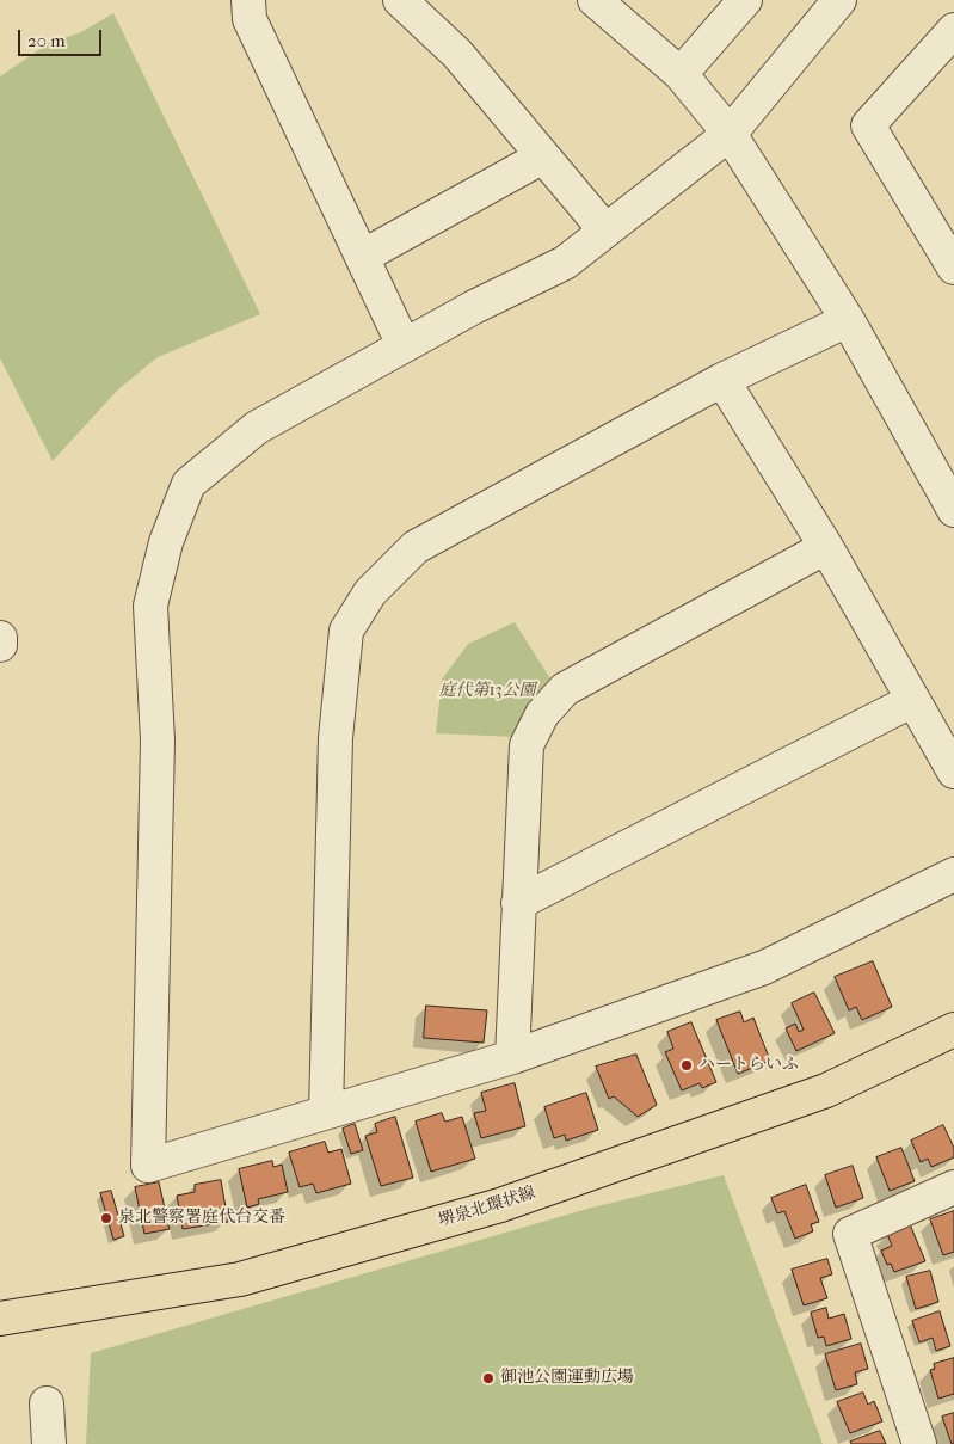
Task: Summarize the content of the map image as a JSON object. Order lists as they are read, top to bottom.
{
  "streets": {
    "main road": ["堺泉北環状線"]
  },
  "parks": ["庭代第13公園"],
  "places": ["ハートらいふ", "泉北警察署庭代台交番", "御池公園運動広場"],
  "scale_bar": "20 m"
}
